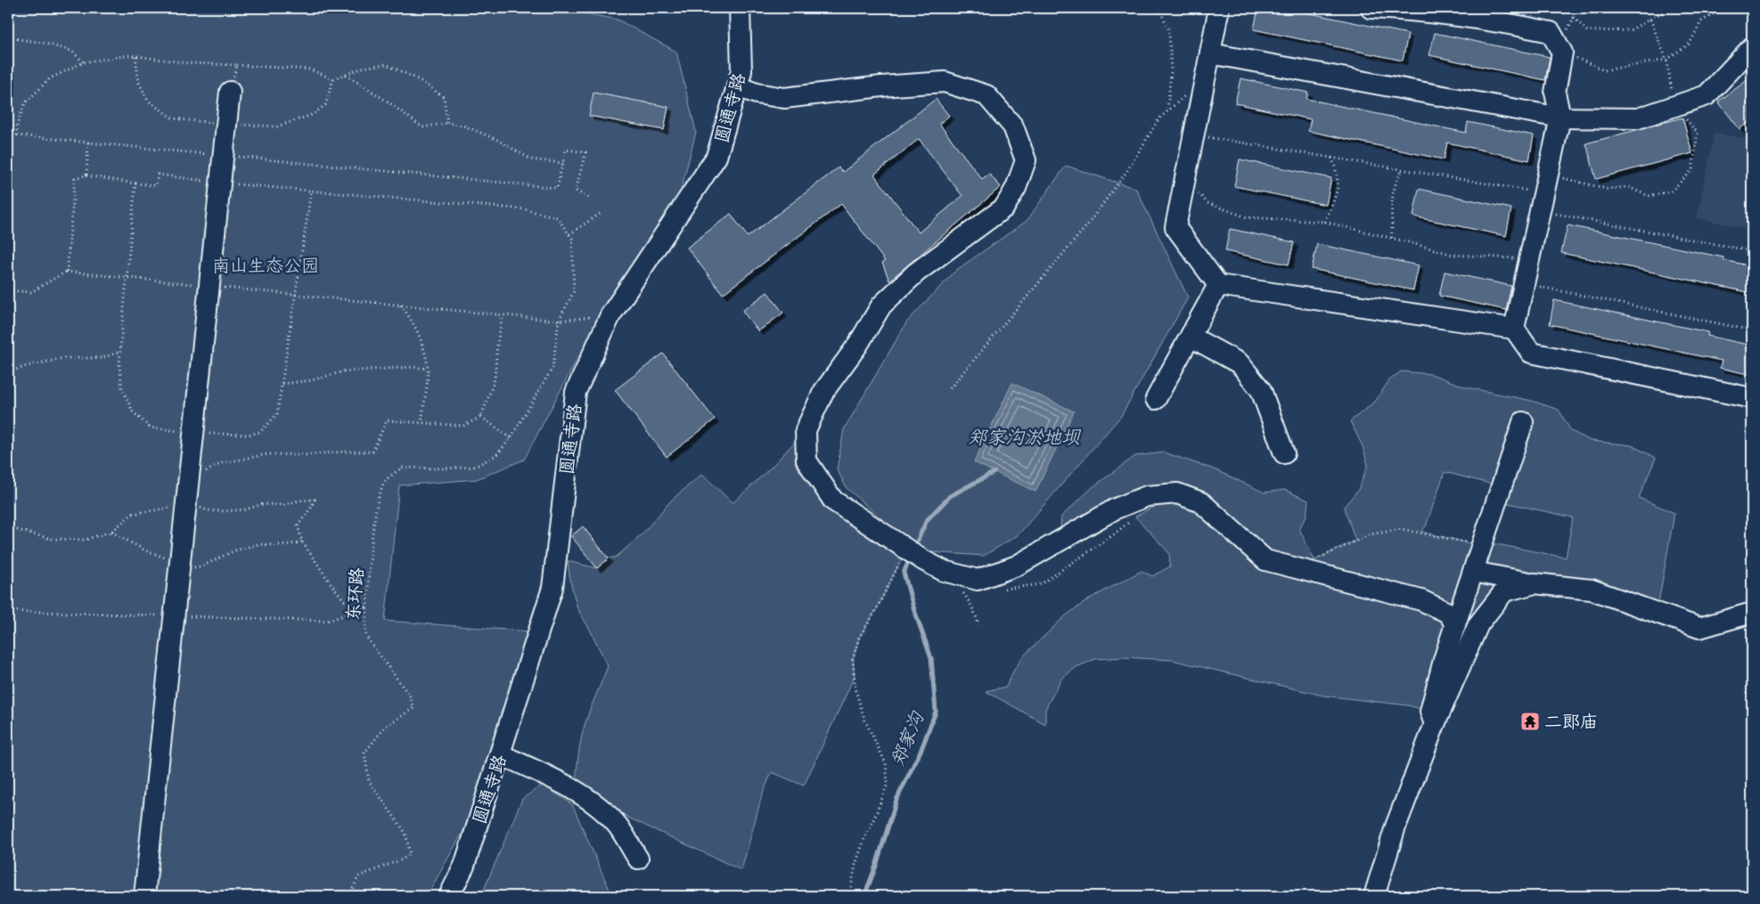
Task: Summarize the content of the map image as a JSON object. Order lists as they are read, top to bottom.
{
  "streets": {
    "street": ["圆通寺路"],
    "path": ["东环路"]
  },
  "water": ["郑家沟淤地坝", "郑家沟"],
  "parks": ["南山生态公园"],
  "places": {
    "temple": ["二郎庙"]
  }
}
